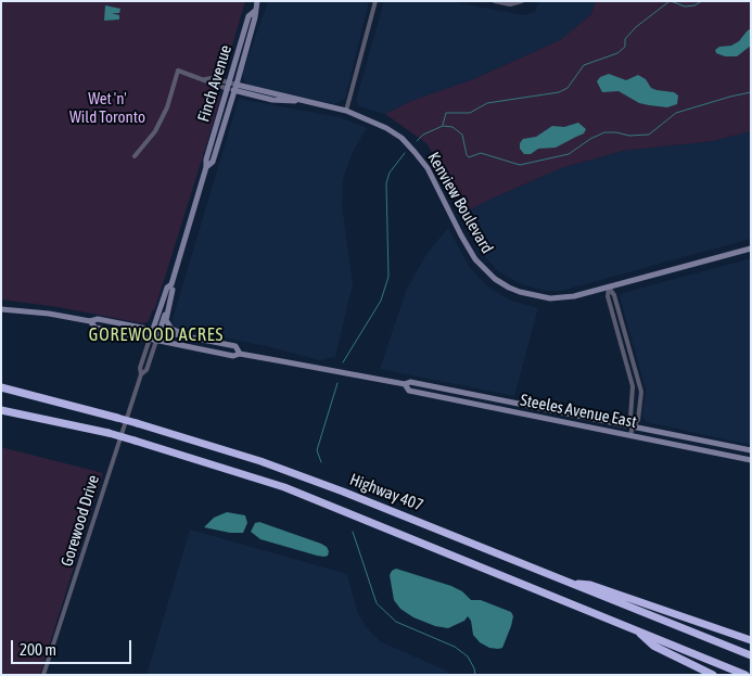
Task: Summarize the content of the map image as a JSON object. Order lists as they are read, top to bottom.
{
  "streets": {
    "highway": ["Highway 407"],
    "main road": ["Finch Avenue", "Kenview Boulevard", "Steeles Avenue East"],
    "street": ["Gorewood Drive"]
  },
  "crossings": [
    ["Finch Avenue", "Kenview Boulevard"],
    ["Finch Avenue", "Steeles Avenue East"],
    ["Finch Avenue", "Gorewood Drive"],
    ["Steeles Avenue East", "Gorewood Drive"]
  ],
  "districts": ["GOREWOOD ACRES"],
  "parks": ["Wet 'n' Wild Toronto"],
  "scale_bar": "200 m"
}
